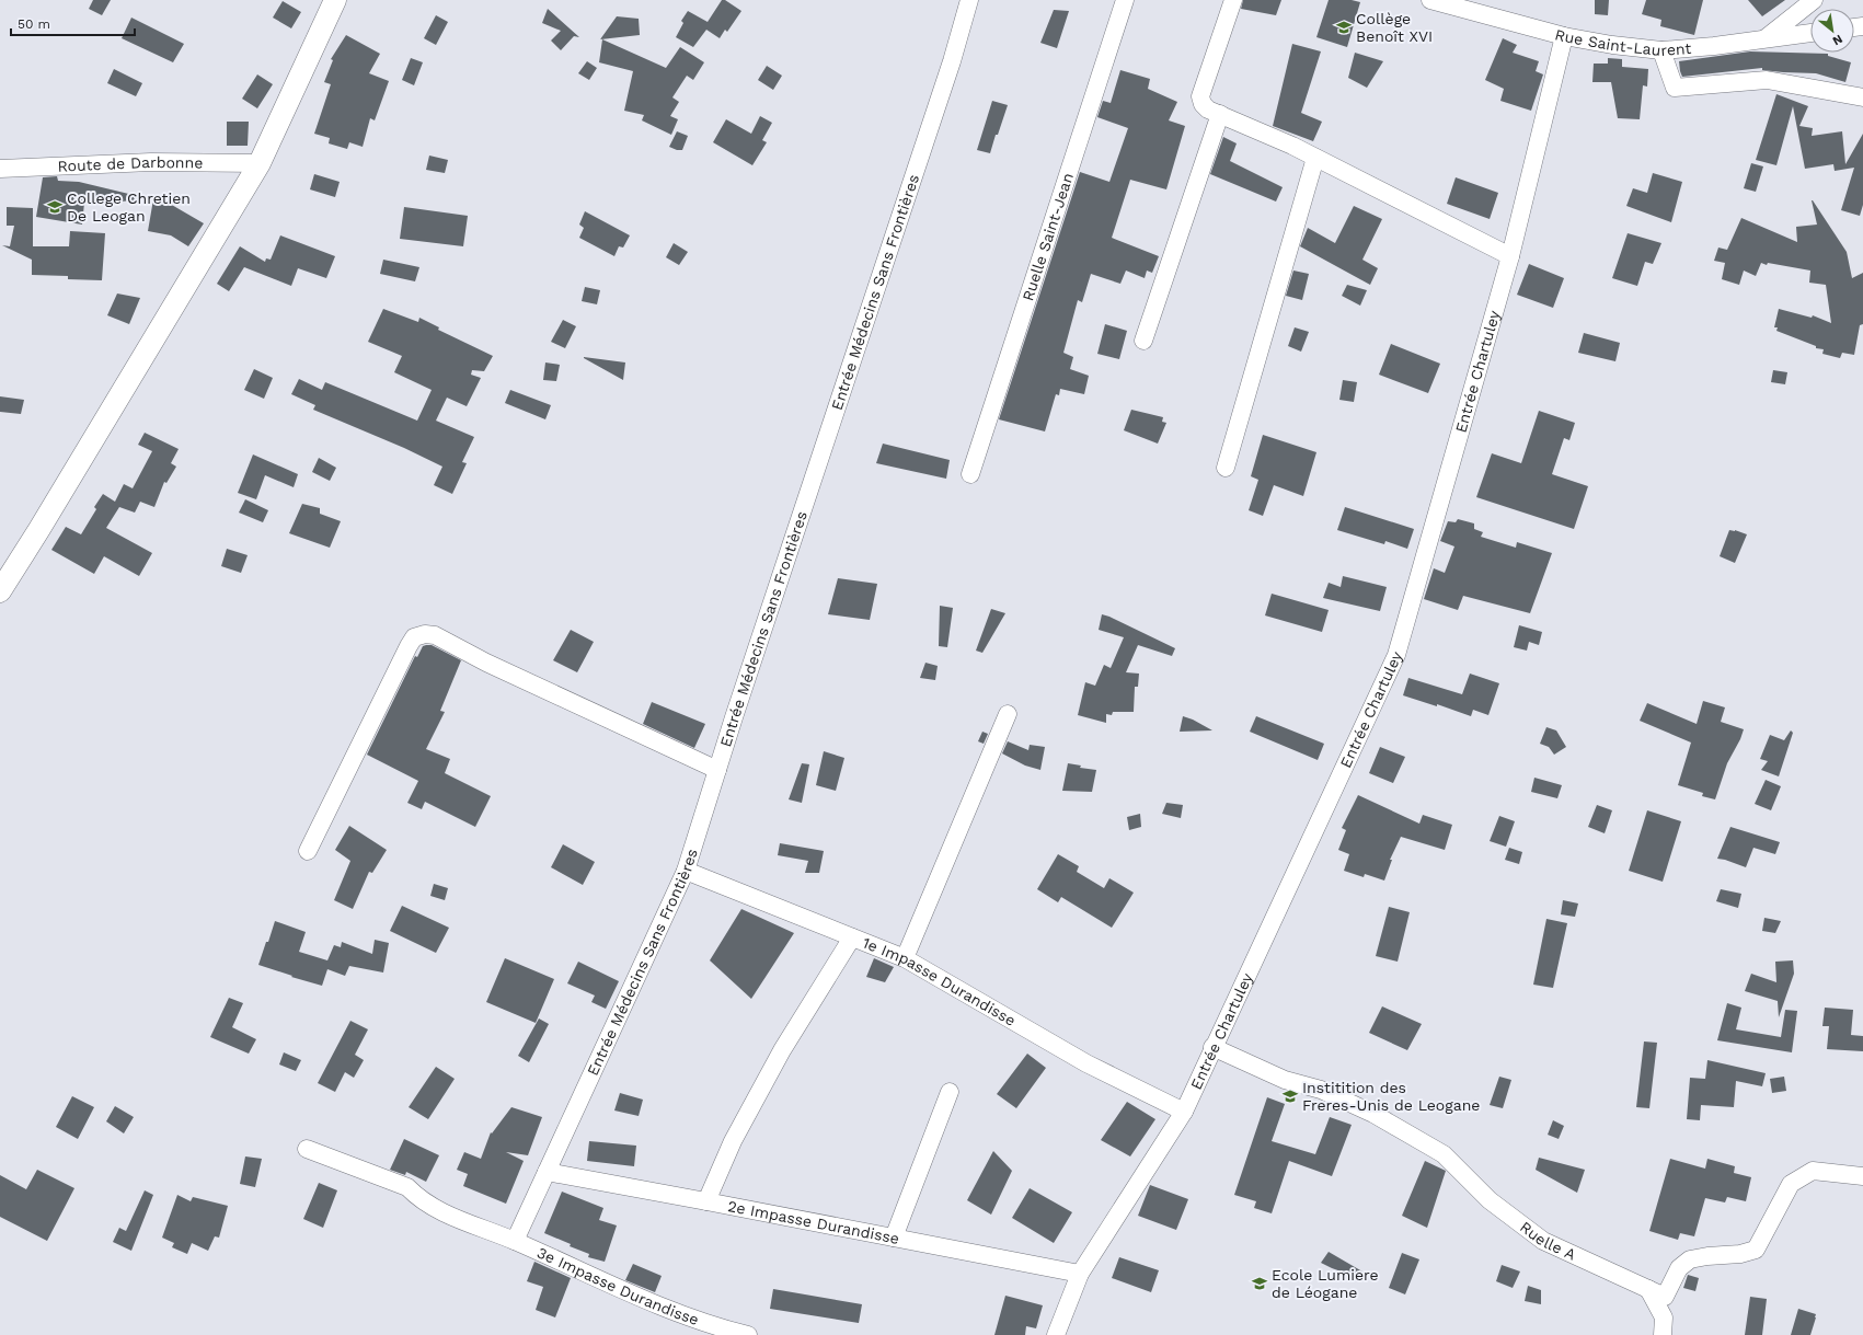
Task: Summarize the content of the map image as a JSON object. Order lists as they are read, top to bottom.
{
  "streets": {
    "street": [
      "Rue Saint-Laurent",
      "Route de Darbonne",
      "Ruelle Saint-Jean",
      "Entrée Médecins Sans Frontières",
      "Entrée Chartuley",
      "1e Impasse Durandisse",
      "2e Impasse Durandisse",
      "Ruelle A",
      "3e Impasse Durandisse"
    ]
  },
  "crossings": [
    ["Rue Saint-Laurent", "Entrée Chartuley"],
    ["Entrée Médecins Sans Frontières", "1e Impasse Durandisse"],
    ["Entrée Médecins Sans Frontières", "2e Impasse Durandisse"],
    ["Entrée Médecins Sans Frontières", "3e Impasse Durandisse"],
    ["Entrée Chartuley", "1e Impasse Durandisse"],
    ["Entrée Chartuley", "2e Impasse Durandisse"],
    ["Entrée Chartuley", "Ruelle A"]
  ],
  "places": {
    "school or university": [
      "Collège Benoît XVI",
      "College Chretien De Leogan",
      "Institition des Freres-Unis de Leogane",
      "Ecole Lumiere de Léogane"
    ]
  },
  "scale_bar": "50 m",
  "north": "bottom right"
}
